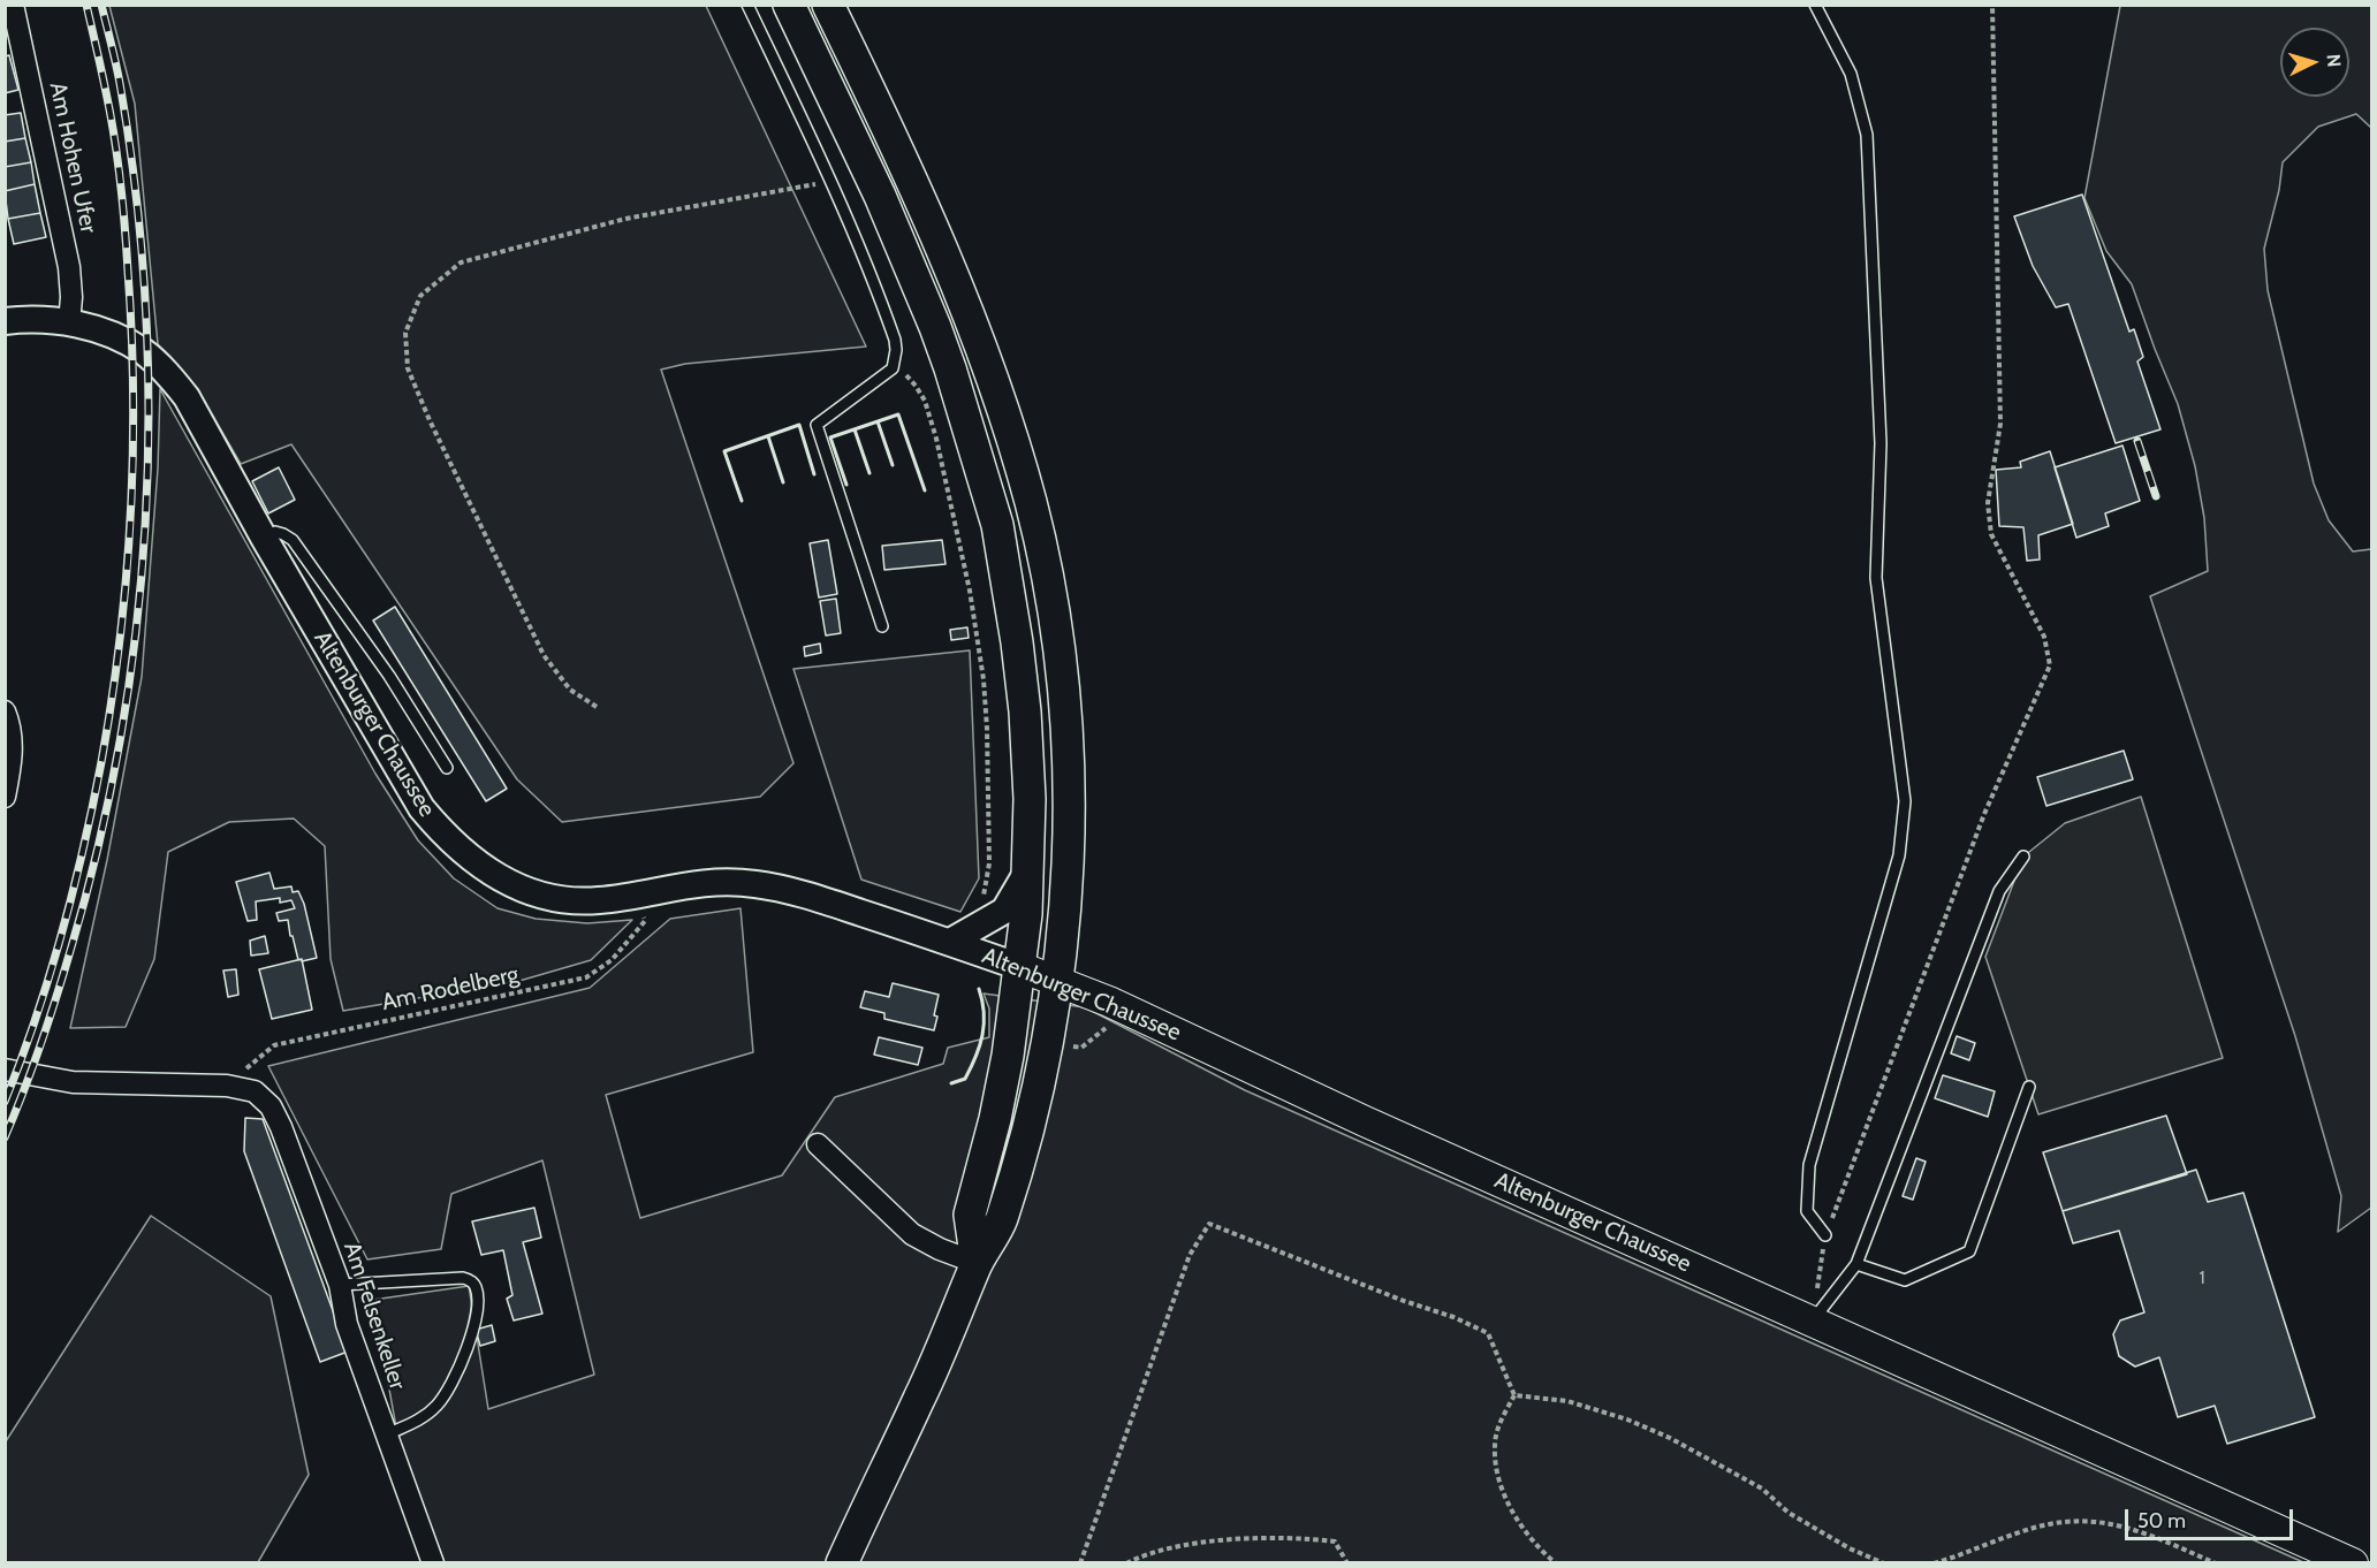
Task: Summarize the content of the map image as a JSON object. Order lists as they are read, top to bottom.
{
  "streets": {
    "main road": ["Altenburger Chaussee"],
    "street": ["Am Hohen Ufer", "Am Felsenkeller"],
    "path": ["Am Rodelberg"]
  },
  "crossings": [
    ["Am Hohen Ufer", "Altenburger Chaussee"],
    ["Altenburger Chaussee", "Am Rodelberg"],
    ["Am Rodelberg", "Am Felsenkeller"]
  ],
  "house_numbers": ["1"],
  "scale_bar": "50 m",
  "north": "right"
}
